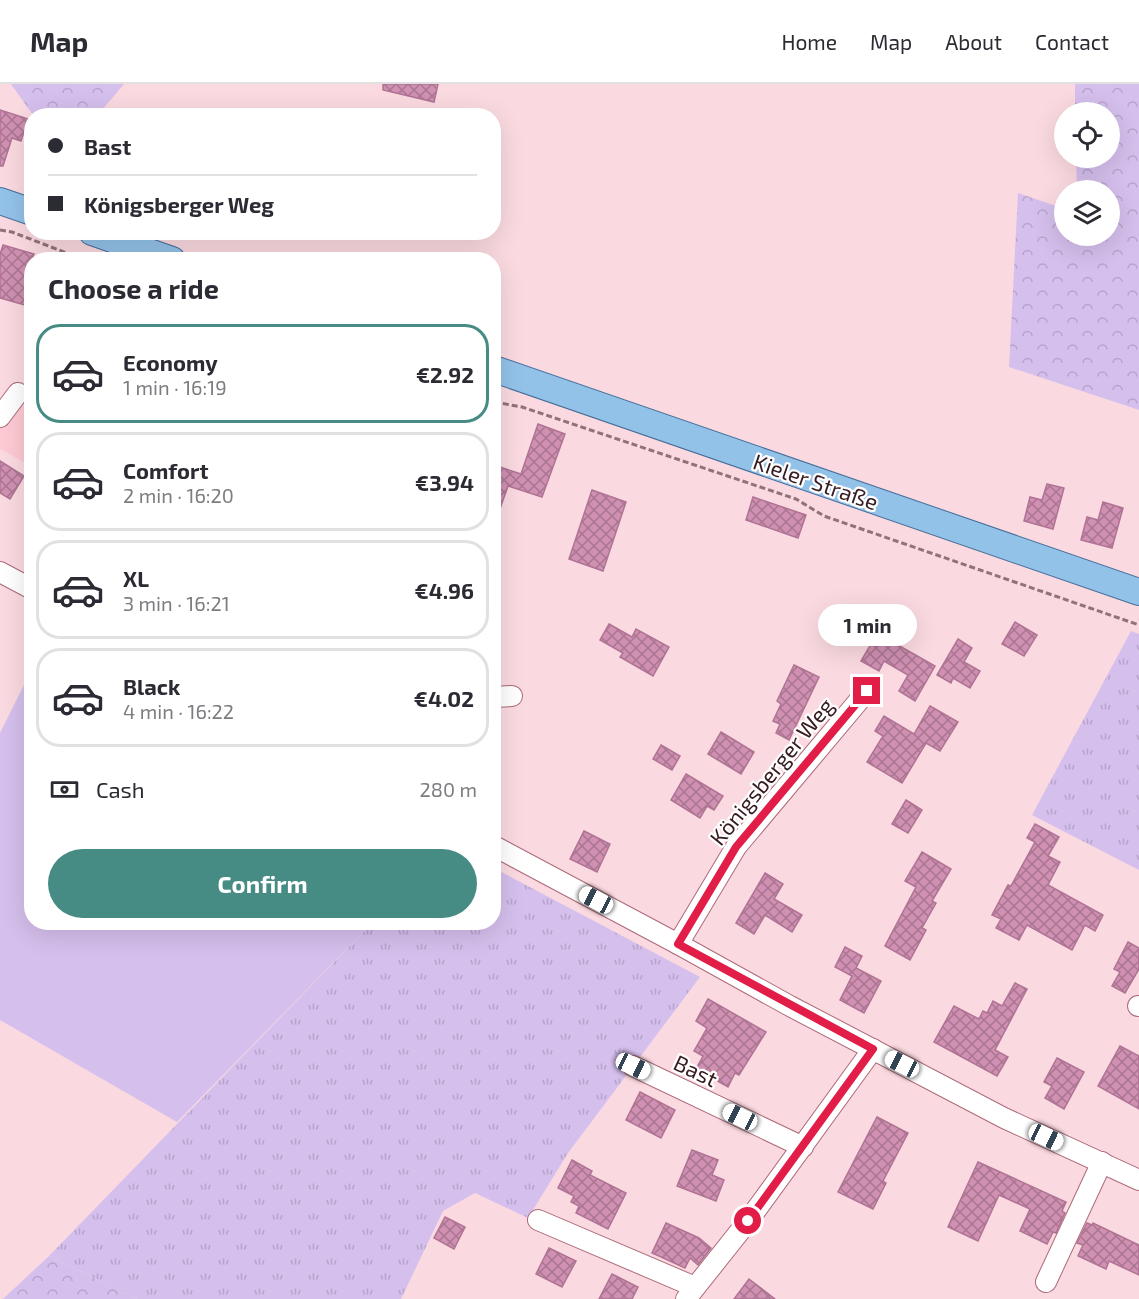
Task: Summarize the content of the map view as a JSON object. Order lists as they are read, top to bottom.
{
  "streets": {
    "main road": ["Kieler Straße"],
    "street": ["Königsberger Weg", "Bast"]
  },
  "page": {
    "header": "Map",
    "nav": [
      "Home",
      "Map",
      "About",
      "Contact"
    ],
    "banner": ["Bast", "Königsberger Weg"],
    "heading": "Choose a ride",
    "list": [
      {
        "name": "Economy",
        "note": "1 min · 16:19",
        "value": "€2.92"
      },
      {
        "name": "Comfort",
        "note": "2 min · 16:20",
        "value": "€3.94"
      },
      {
        "name": "XL",
        "note": "3 min · 16:21",
        "value": "€4.96"
      },
      {
        "name": "Black",
        "note": "4 min · 16:22",
        "value": "€4.02"
      }
    ],
    "bubble": "1 min",
    "pay": ["Cash", "280 m"],
    "buttons": "Confirm"
  }
}
